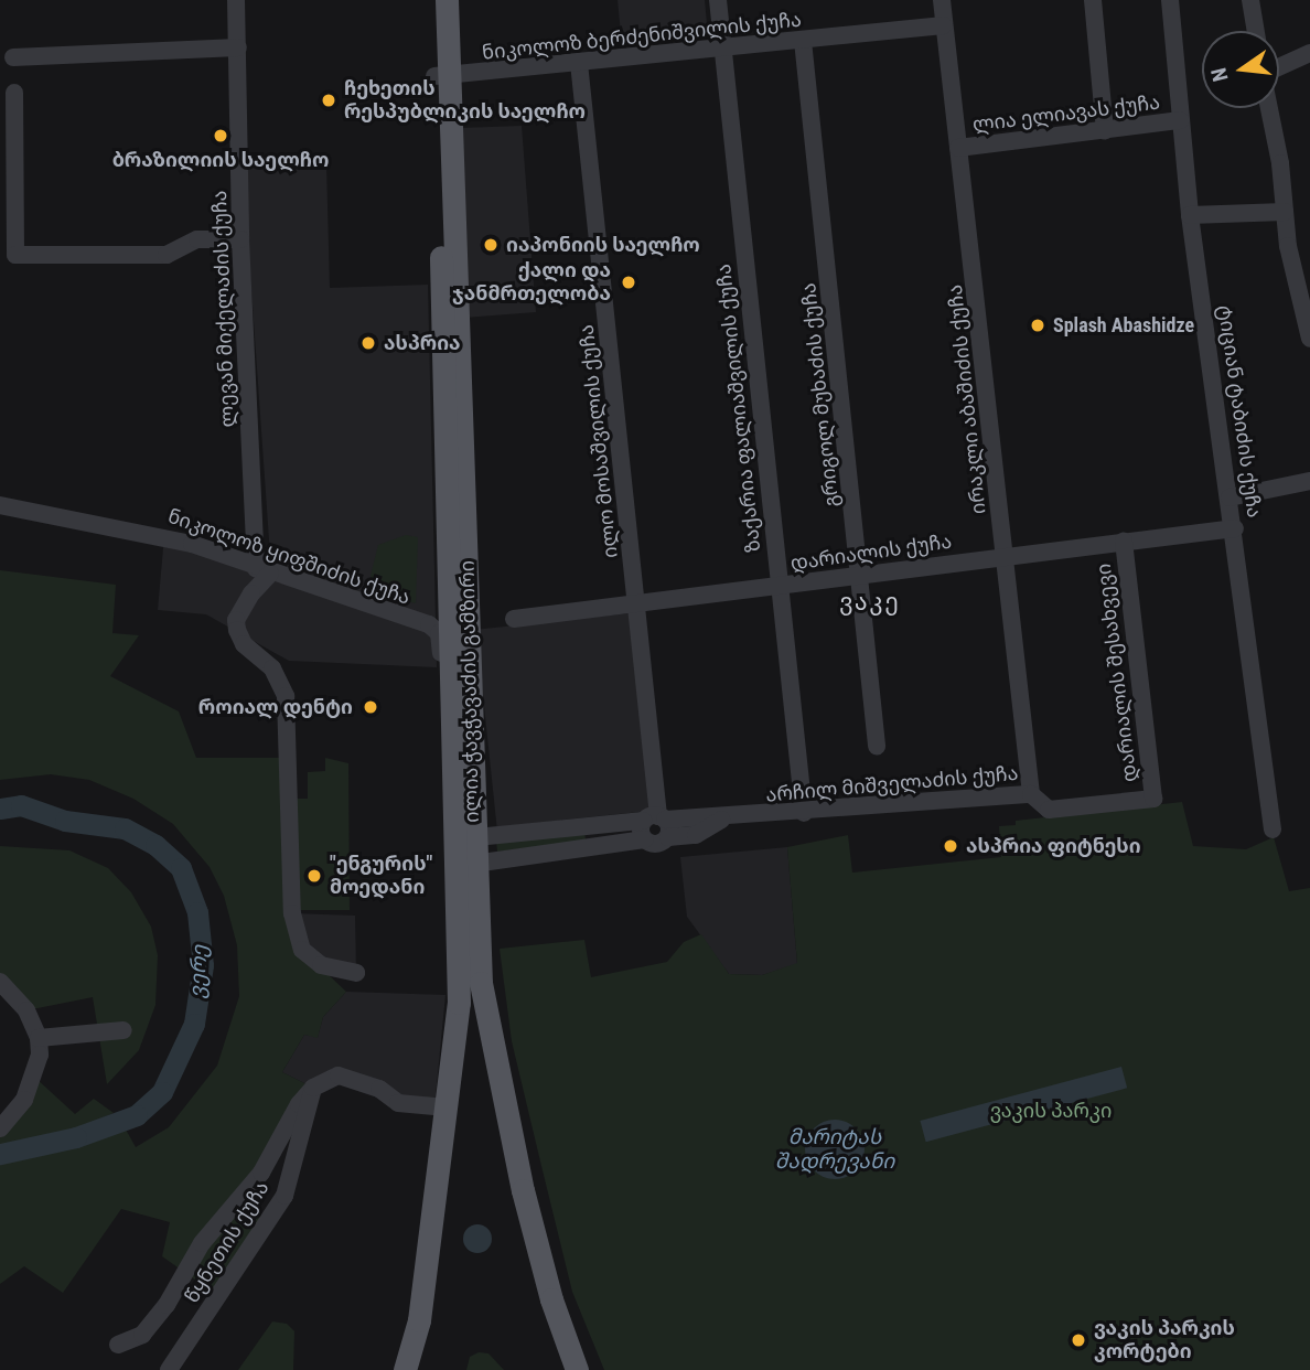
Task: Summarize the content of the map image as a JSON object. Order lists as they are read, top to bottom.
{
  "streets": {
    "main road": ["ილია ჭავჭავაძის გამზირი"],
    "street": [
      "ნიკოლოზ ბერძენიშვილის ქუჩა",
      "ლია ელიავას ქუჩა",
      "ლევან მიქელაძის ქუჩა",
      "გრიგოლ მუხაძის ქუჩა",
      "ირაკლი აბაშიძის ქუჩა",
      "ზაქარია ფალიაშვილის ქუჩა",
      "ტიციან ტაბიძის ქუჩა",
      "ილო მოსაშვილის ქუჩა",
      "დარიალის ქუჩა",
      "ნიკოლოზ ყიფშიძის ქუჩა",
      "დარიალის შესახვევი",
      "არჩილ მიშველაძის ქუჩა",
      "წყნეთის ქუჩა"
    ]
  },
  "crossings": [
    ["ნიკოლოზ ბერძენიშვილის ქუჩა", "გრიგოლ მუხაძის ქუჩა"],
    ["ნიკოლოზ ბერძენიშვილის ქუჩა", "ირაკლი აბაშიძის ქუჩა"],
    ["ნიკოლოზ ბერძენიშვილის ქუჩა", "ზაქარია ფალიაშვილის ქუჩა"],
    ["ნიკოლოზ ბერძენიშვილის ქუჩა", "ილო მოსაშვილის ქუჩა"],
    ["ნიკოლოზ ბერძენიშვილის ქუჩა", "ილია ჭავჭავაძის გამზირი"],
    ["ლია ელიავას ქუჩა", "ირაკლი აბაშიძის ქუჩა"],
    ["ლია ელიავას ქუჩა", "ტიციან ტაბიძის ქუჩა"],
    ["ლევან მიქელაძის ქუჩა", "ნიკოლოზ ყიფშიძის ქუჩა"],
    ["გრიგოლ მუხაძის ქუჩა", "დარიალის ქუჩა"],
    ["ირაკლი აბაშიძის ქუჩა", "დარიალის ქუჩა"],
    ["ირაკლი აბაშიძის ქუჩა", "არჩილ მიშველაძის ქუჩა"],
    ["ზაქარია ფალიაშვილის ქუჩა", "დარიალის ქუჩა"],
    ["ზაქარია ფალიაშვილის ქუჩა", "არჩილ მიშველაძის ქუჩა"],
    ["ტიციან ტაბიძის ქუჩა", "დარიალის ქუჩა"],
    ["ილო მოსაშვილის ქუჩა", "დარიალის ქუჩა"],
    ["ილო მოსაშვილის ქუჩა", "არჩილ მიშველაძის ქუჩა"],
    ["დარიალის ქუჩა", "დარიალის შესახვევი"],
    ["დარიალის შესახვევი", "არჩილ მიშველაძის ქუჩა"],
    ["ილია ჭავჭავაძის გამზირი", "არჩილ მიშველაძის ქუჩა"]
  ],
  "districts": ["ვაკე"],
  "water": ["ვერე", "მარიტას შადრევანი"],
  "parks": ["ვაკის პარკი"],
  "places": [
    "ჩეხეთის რესპუბლიკის საელჩო",
    "ბრაზილიის საელჩო",
    "იაპონიის საელჩო",
    "ქალი და ჯანმრთელობა",
    "Splash Abashidze",
    "ასპრია",
    "როიალ დენტი",
    "ასპრია ფიტნესი",
    "\"ენგურის\" მოედანი",
    "ვაკის პარკის კორტები"
  ],
  "north": "left"
}
